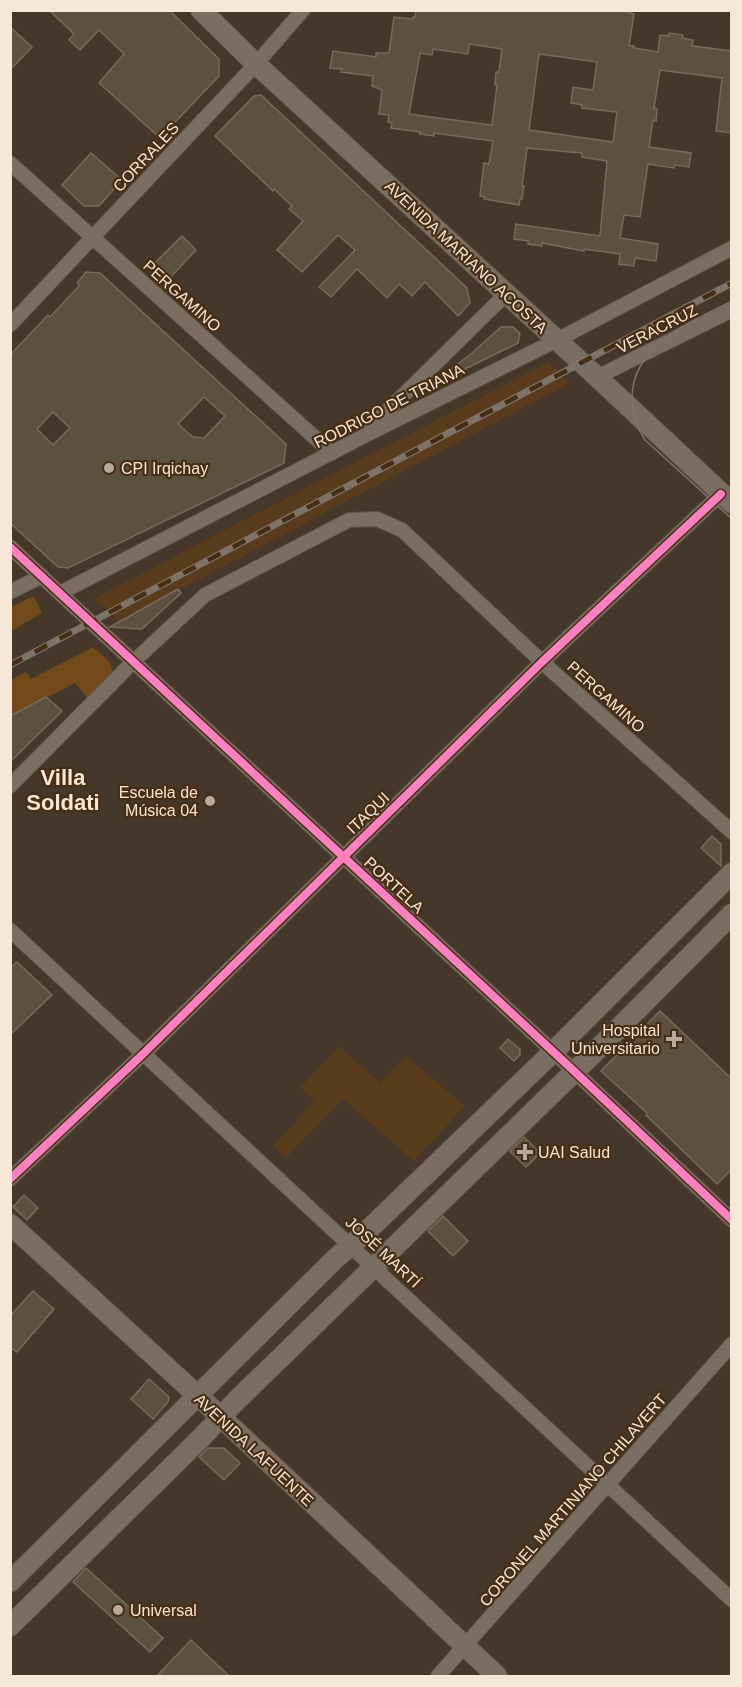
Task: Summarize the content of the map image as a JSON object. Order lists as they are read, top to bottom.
{
  "streets": {
    "main road": ["AVENIDA MARIANO ACOSTA", "AVENIDA LAFUENTE"],
    "street": [
      "CORRALES",
      "PERGAMINO",
      "VERACRUZ",
      "RODRIGO DE TRIANA",
      "ITAQUI",
      "PORTELA",
      "JOSÉ MARTÍ",
      "CORONEL MARTINIANO CHILAVERT"
    ]
  },
  "crossings": [
    ["CORRALES", "AVENIDA MARIANO ACOSTA"],
    ["CORRALES", "PERGAMINO"],
    ["AVENIDA MARIANO ACOSTA", "VERACRUZ"],
    ["AVENIDA MARIANO ACOSTA", "RODRIGO DE TRIANA"],
    ["AVENIDA MARIANO ACOSTA", "ITAQUI"],
    ["PERGAMINO", "RODRIGO DE TRIANA"],
    ["PERGAMINO", "ITAQUI"],
    ["PERGAMINO", "PORTELA"],
    ["RODRIGO DE TRIANA", "PORTELA"],
    ["ITAQUI", "PORTELA"],
    ["ITAQUI", "JOSÉ MARTÍ"],
    ["JOSÉ MARTÍ", "CORONEL MARTINIANO CHILAVERT"],
    ["AVENIDA LAFUENTE", "CORONEL MARTINIANO CHILAVERT"]
  ],
  "districts": ["Villa Soldati"],
  "places": {
    "other": ["CPI Irqichay", "Escuela de Música 04", "Universal"],
    "health": ["Hospital Universitario", "UAI Salud"]
  }
}
